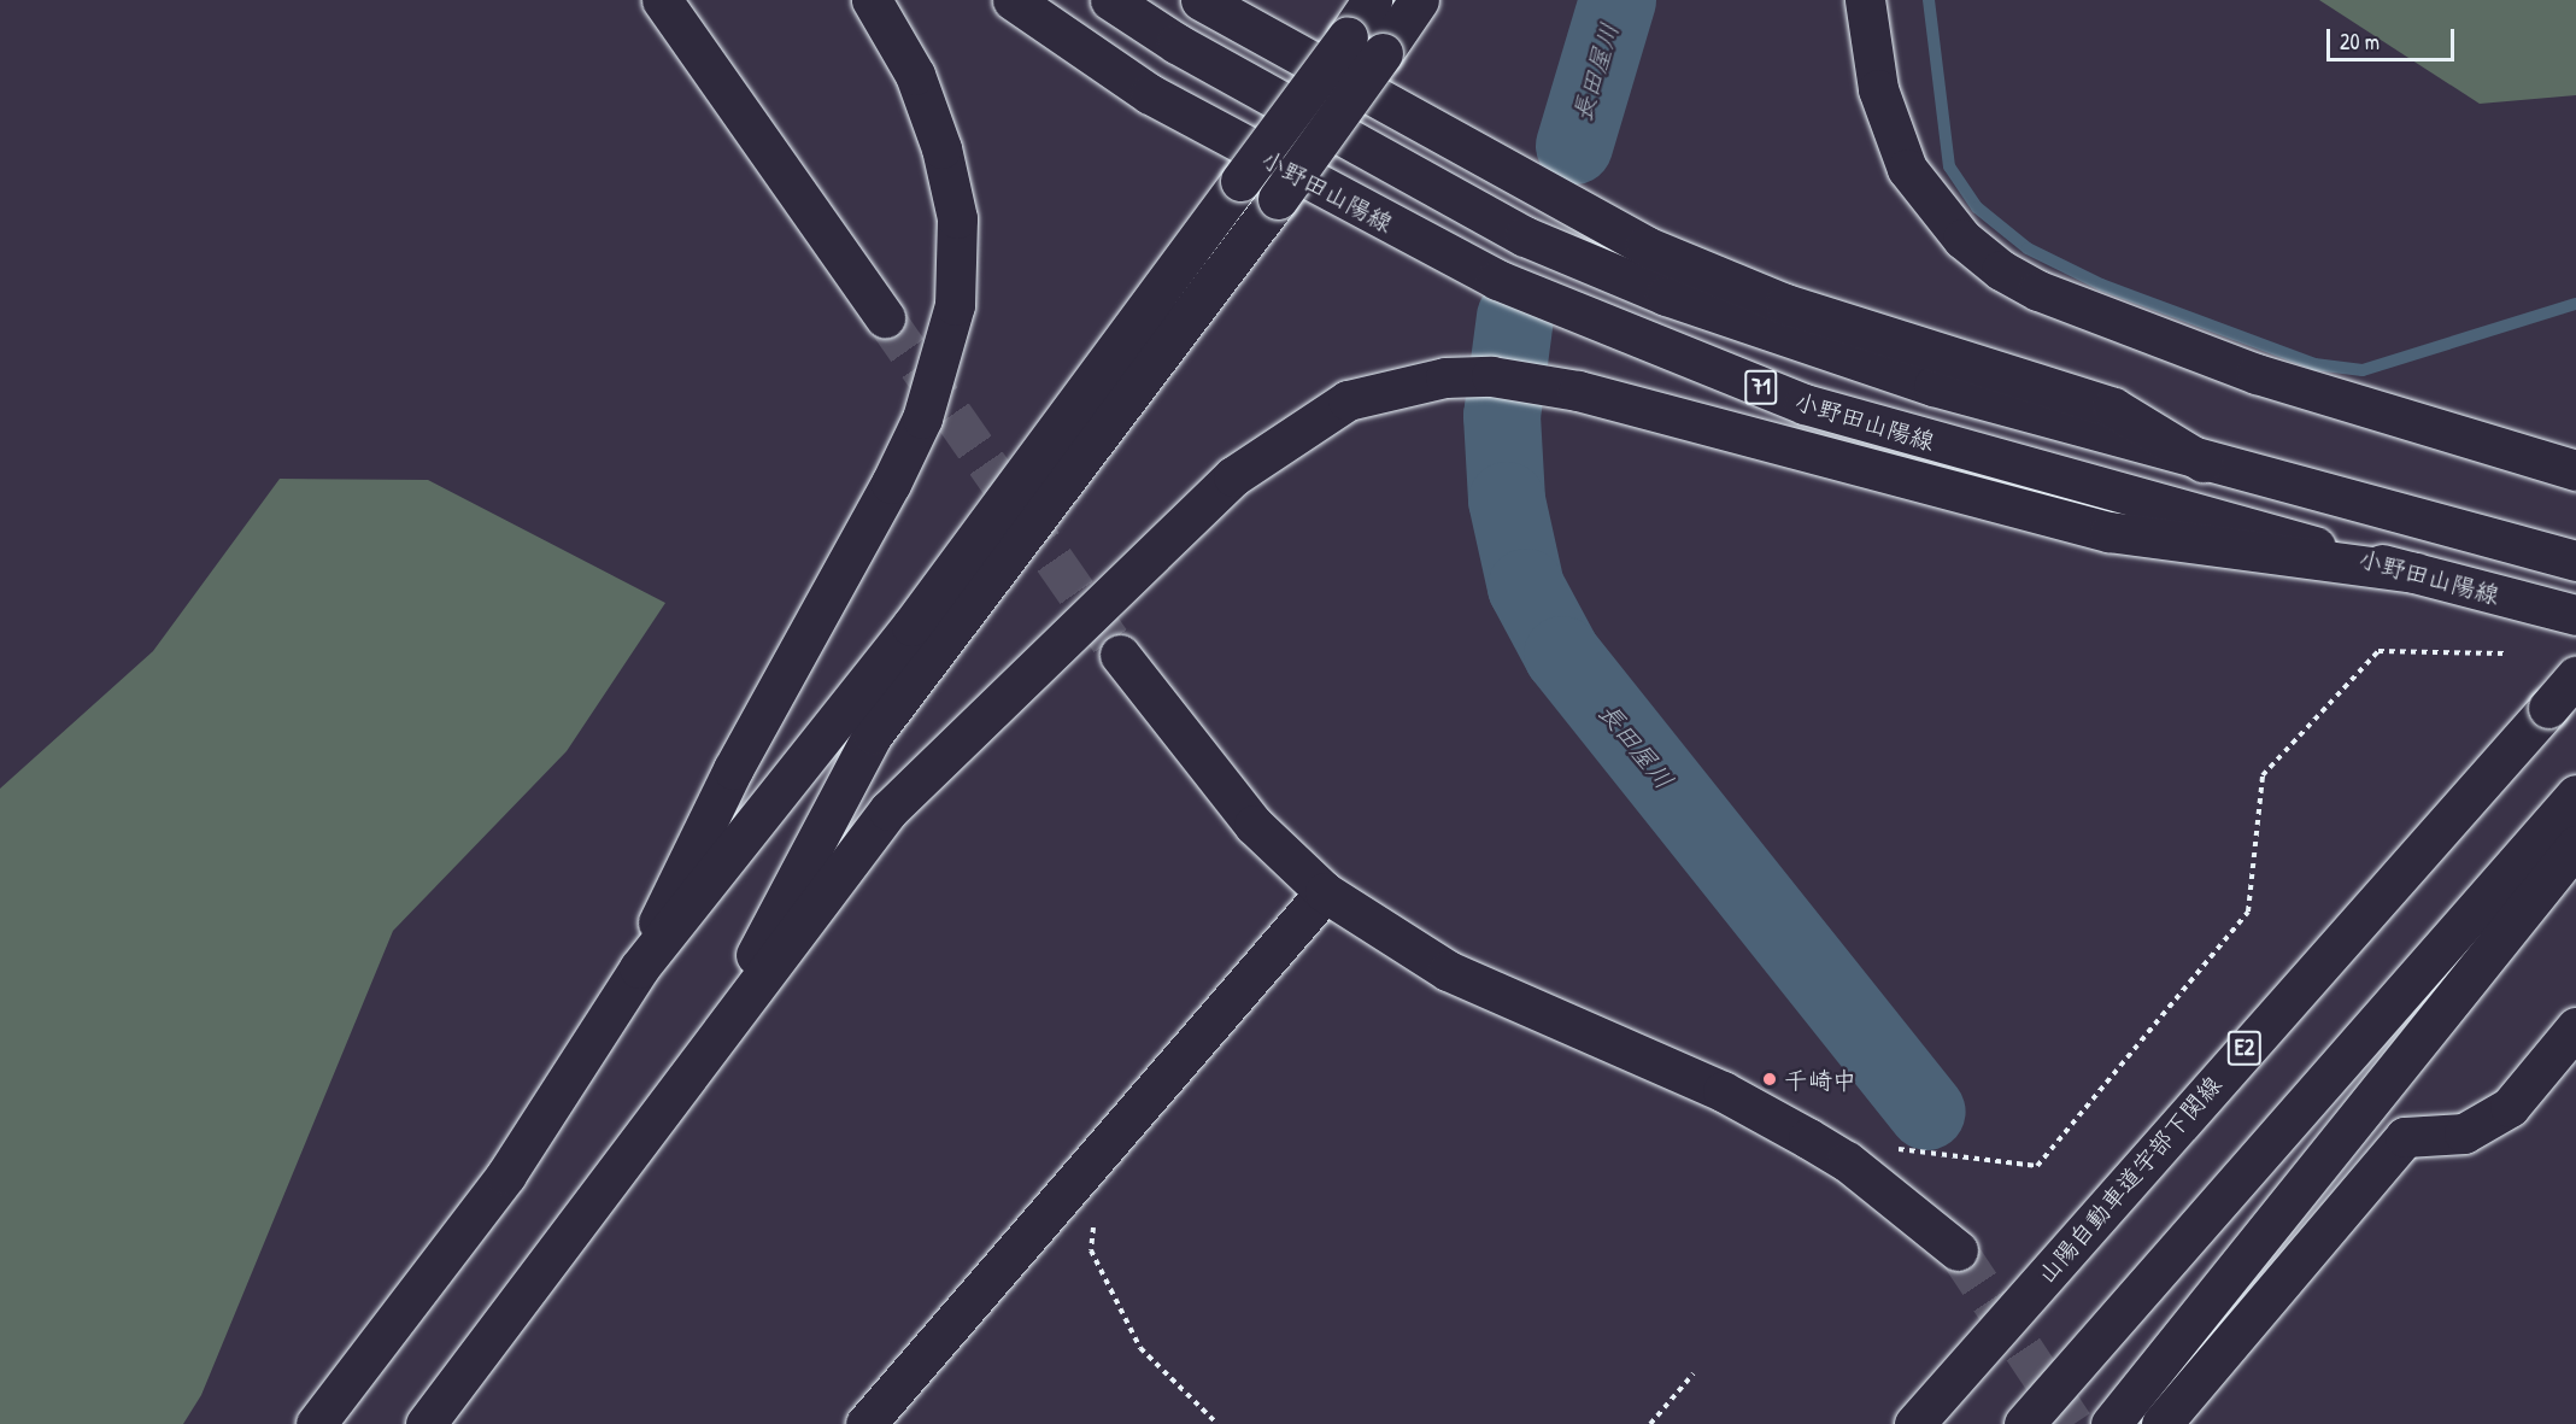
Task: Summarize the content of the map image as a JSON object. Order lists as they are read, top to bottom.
{
  "streets": {
    "main road": [
      "小野田山陽線",
      "71",
      "E2",
      "山陽自動車道宇部下関線"
    ]
  },
  "water": ["長田屋川"],
  "places": ["千崎中"],
  "scale_bar": "20 m"
}
